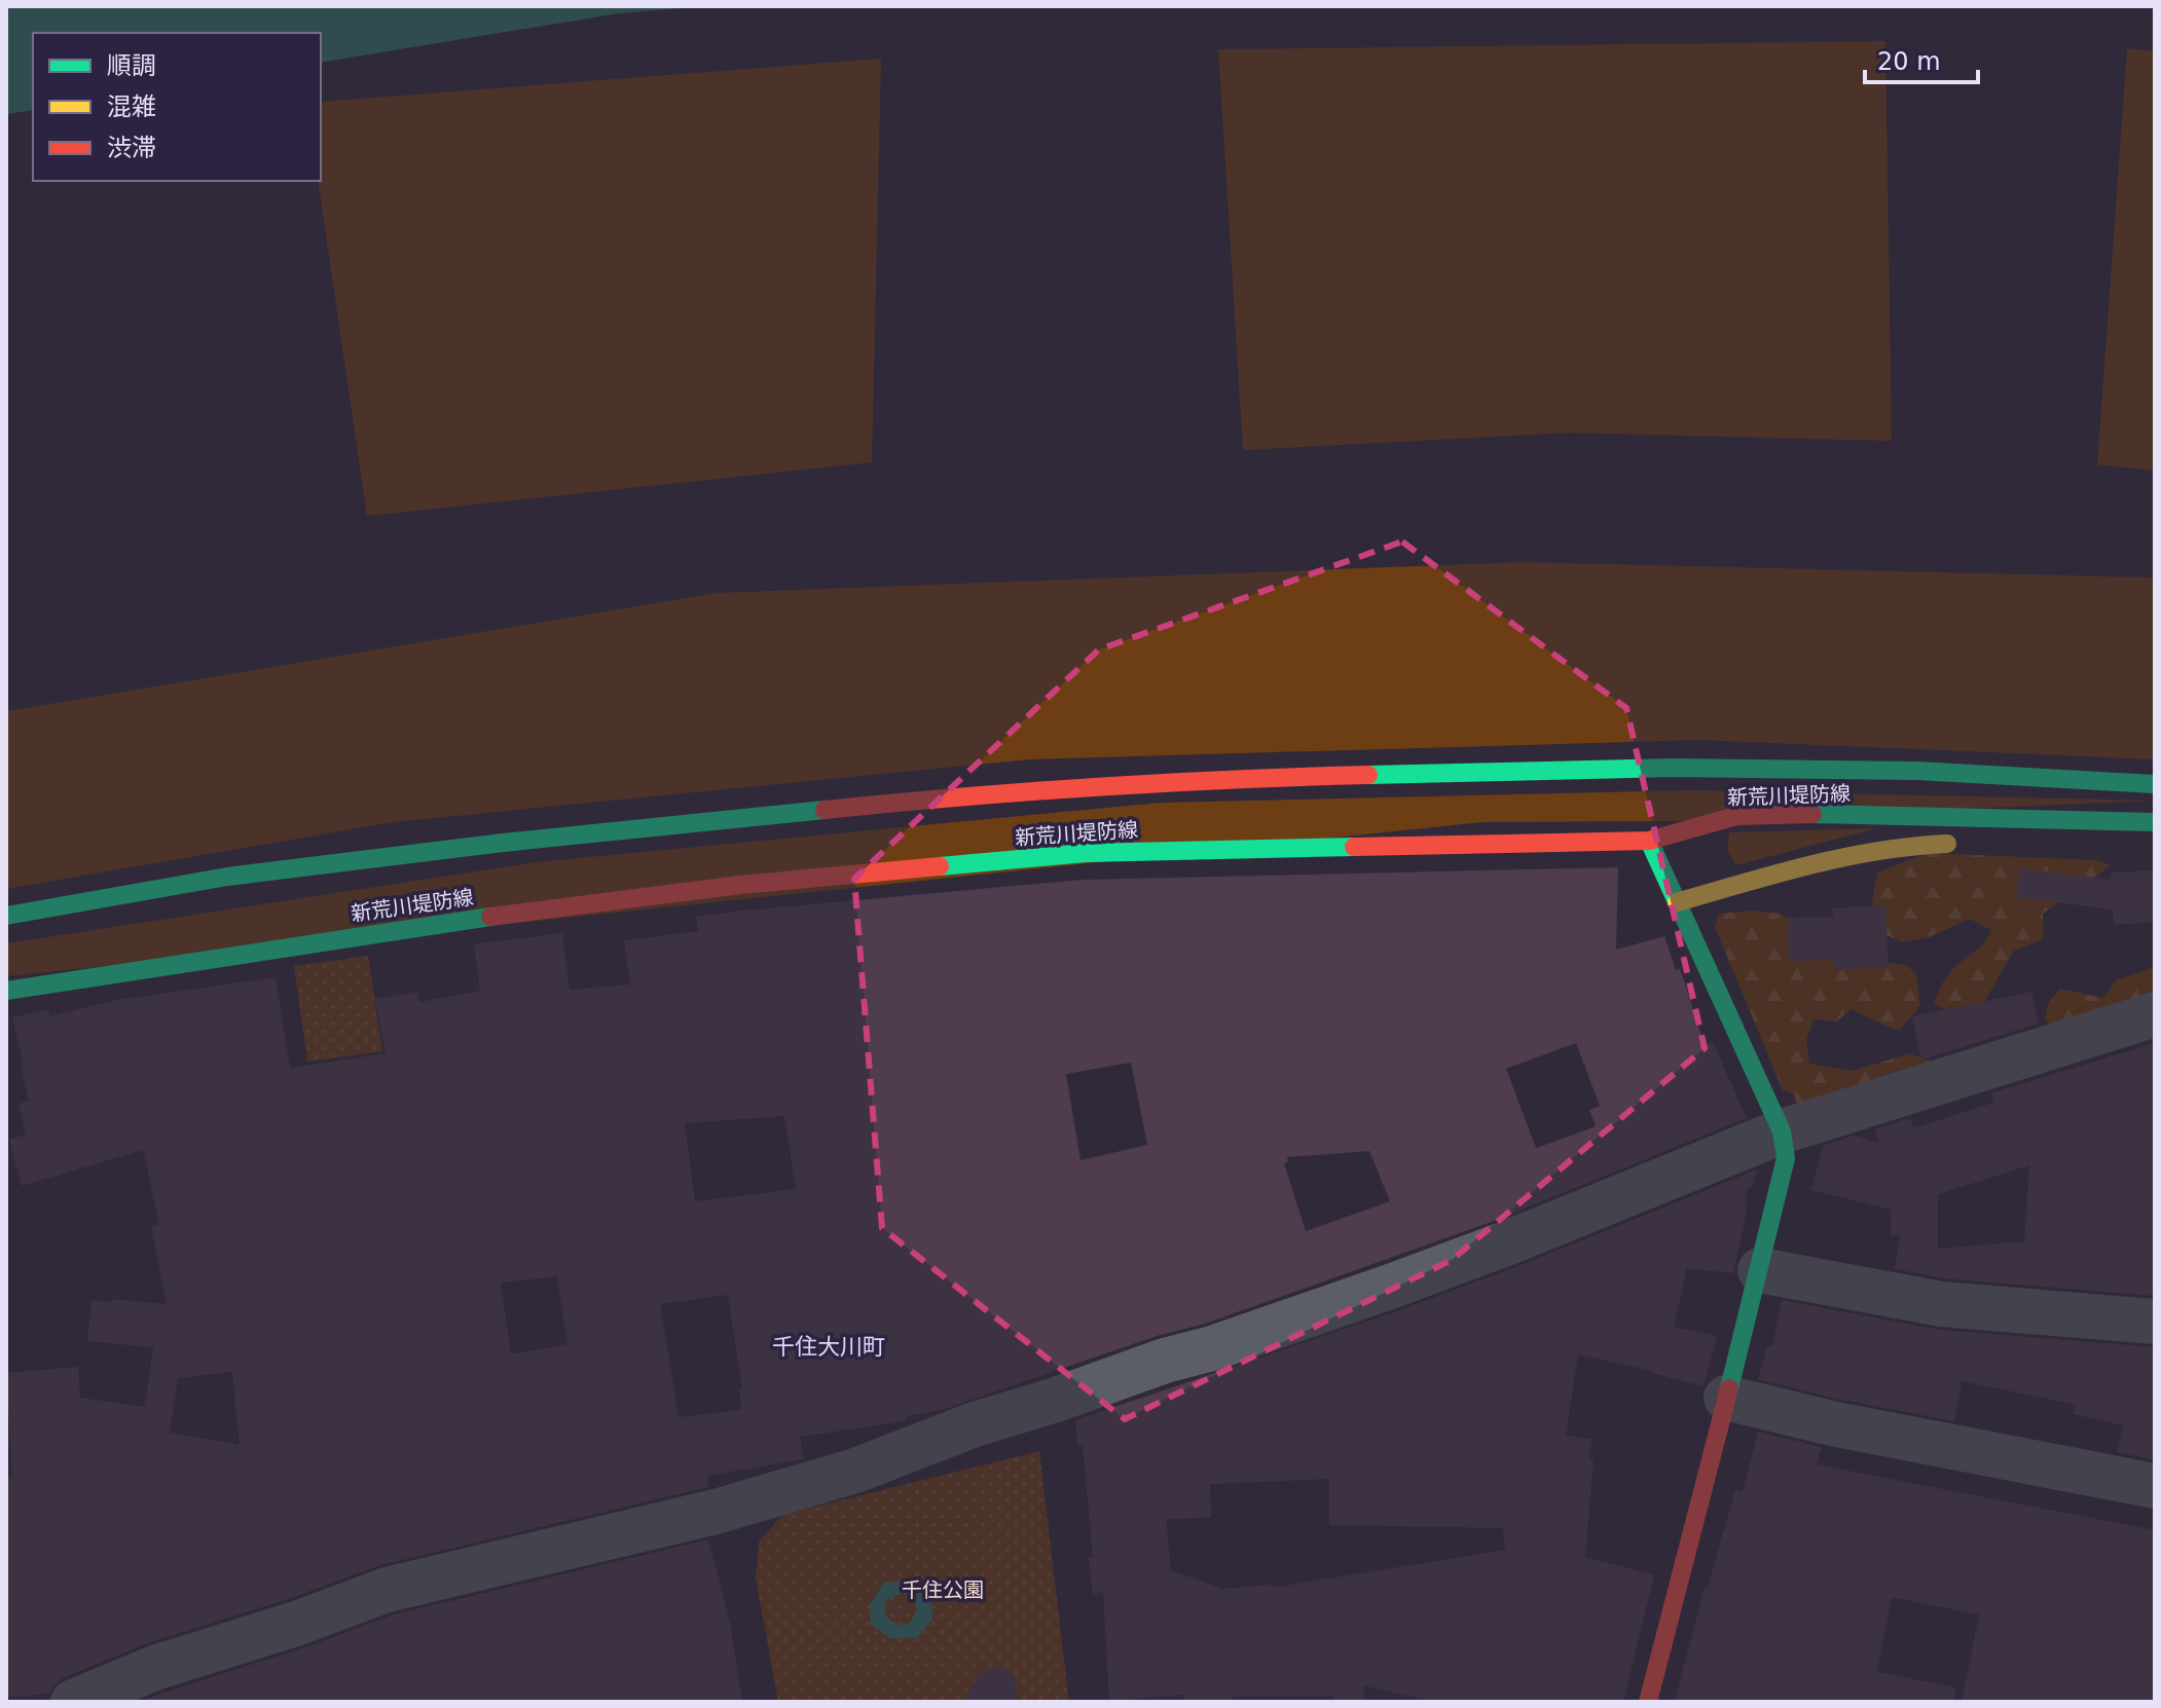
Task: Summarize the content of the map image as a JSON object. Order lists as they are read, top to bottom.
{
  "streets": {
    "main road": ["新荒川堤防線"]
  },
  "districts": ["千住大川町"],
  "parks": ["千住公園"],
  "legend": ["順調", "混雑", "渋滞"],
  "scale_bar": "20 m"
}
